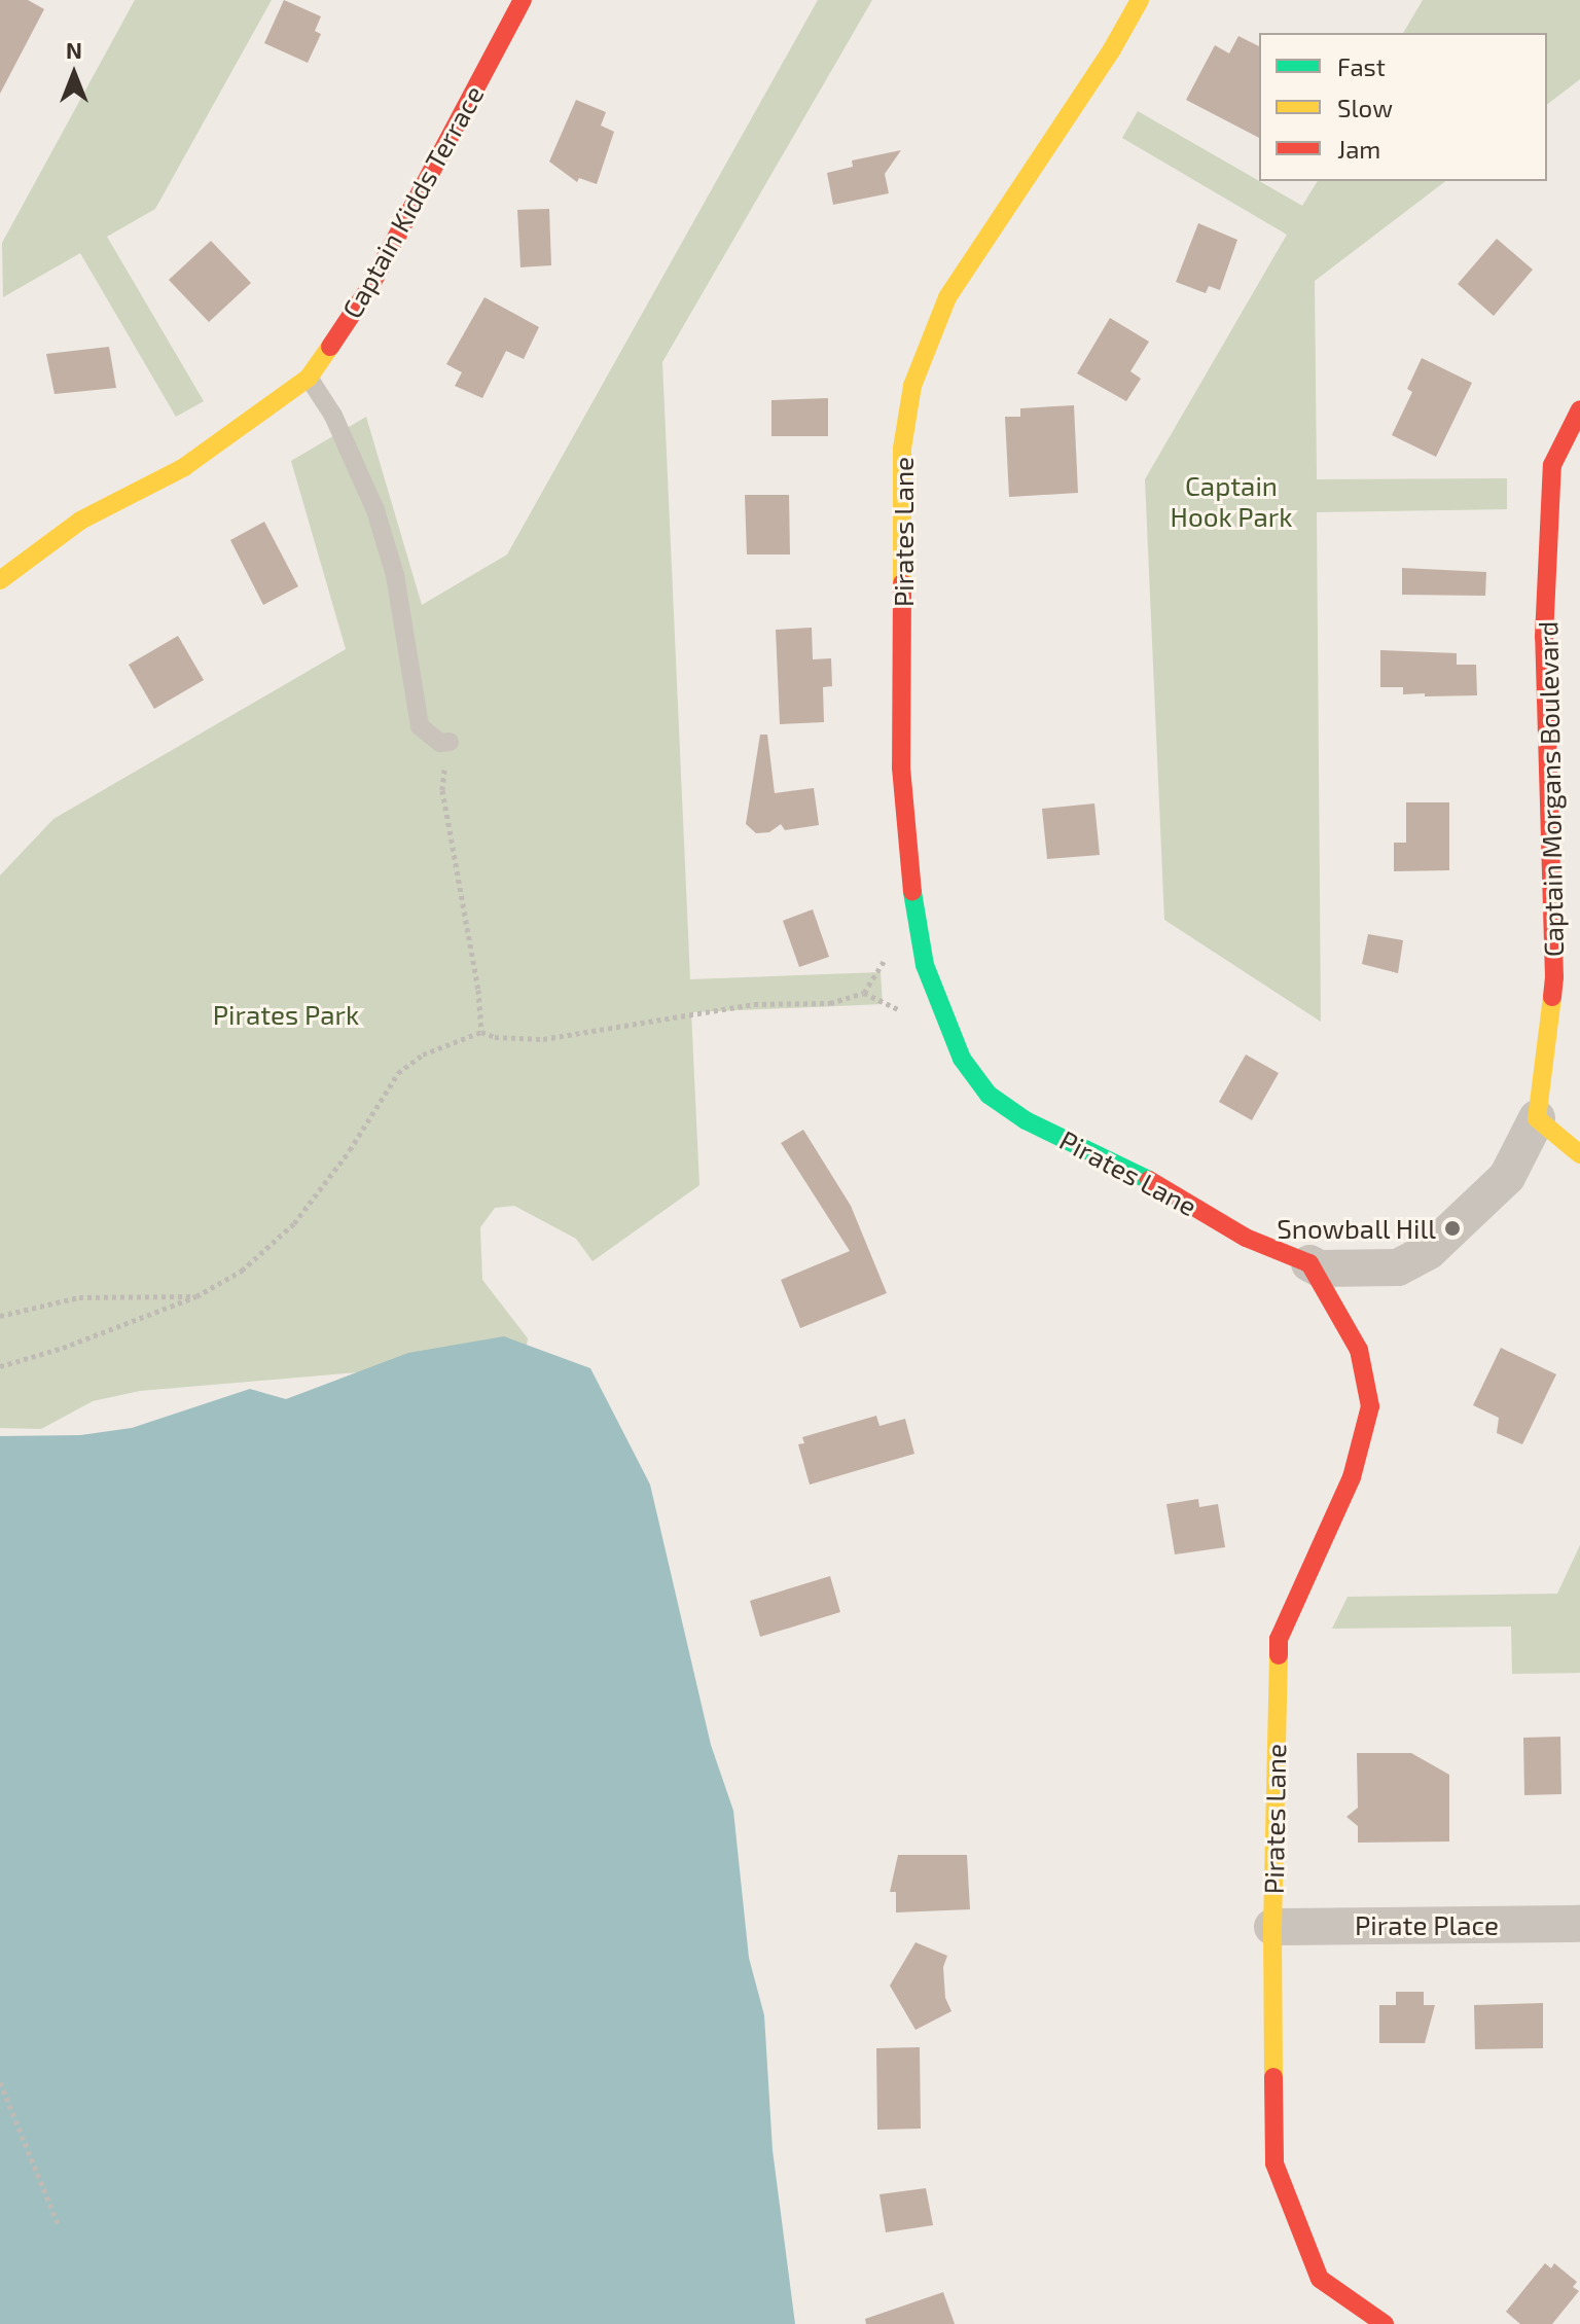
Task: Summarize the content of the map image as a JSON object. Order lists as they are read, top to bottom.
{
  "streets": {
    "street": [
      "Captain Kidds Terrace",
      "Pirates Lane",
      "Captain Morgans Boulevard",
      "Pirate Place"
    ]
  },
  "crossings": [
    ["Pirates Lane", "Pirate Place"]
  ],
  "parks": ["Captain Hook Park", "Pirates Park"],
  "places": ["Snowball Hill"],
  "legend": ["Fast", "Slow", "Jam"],
  "north": "top"
}
